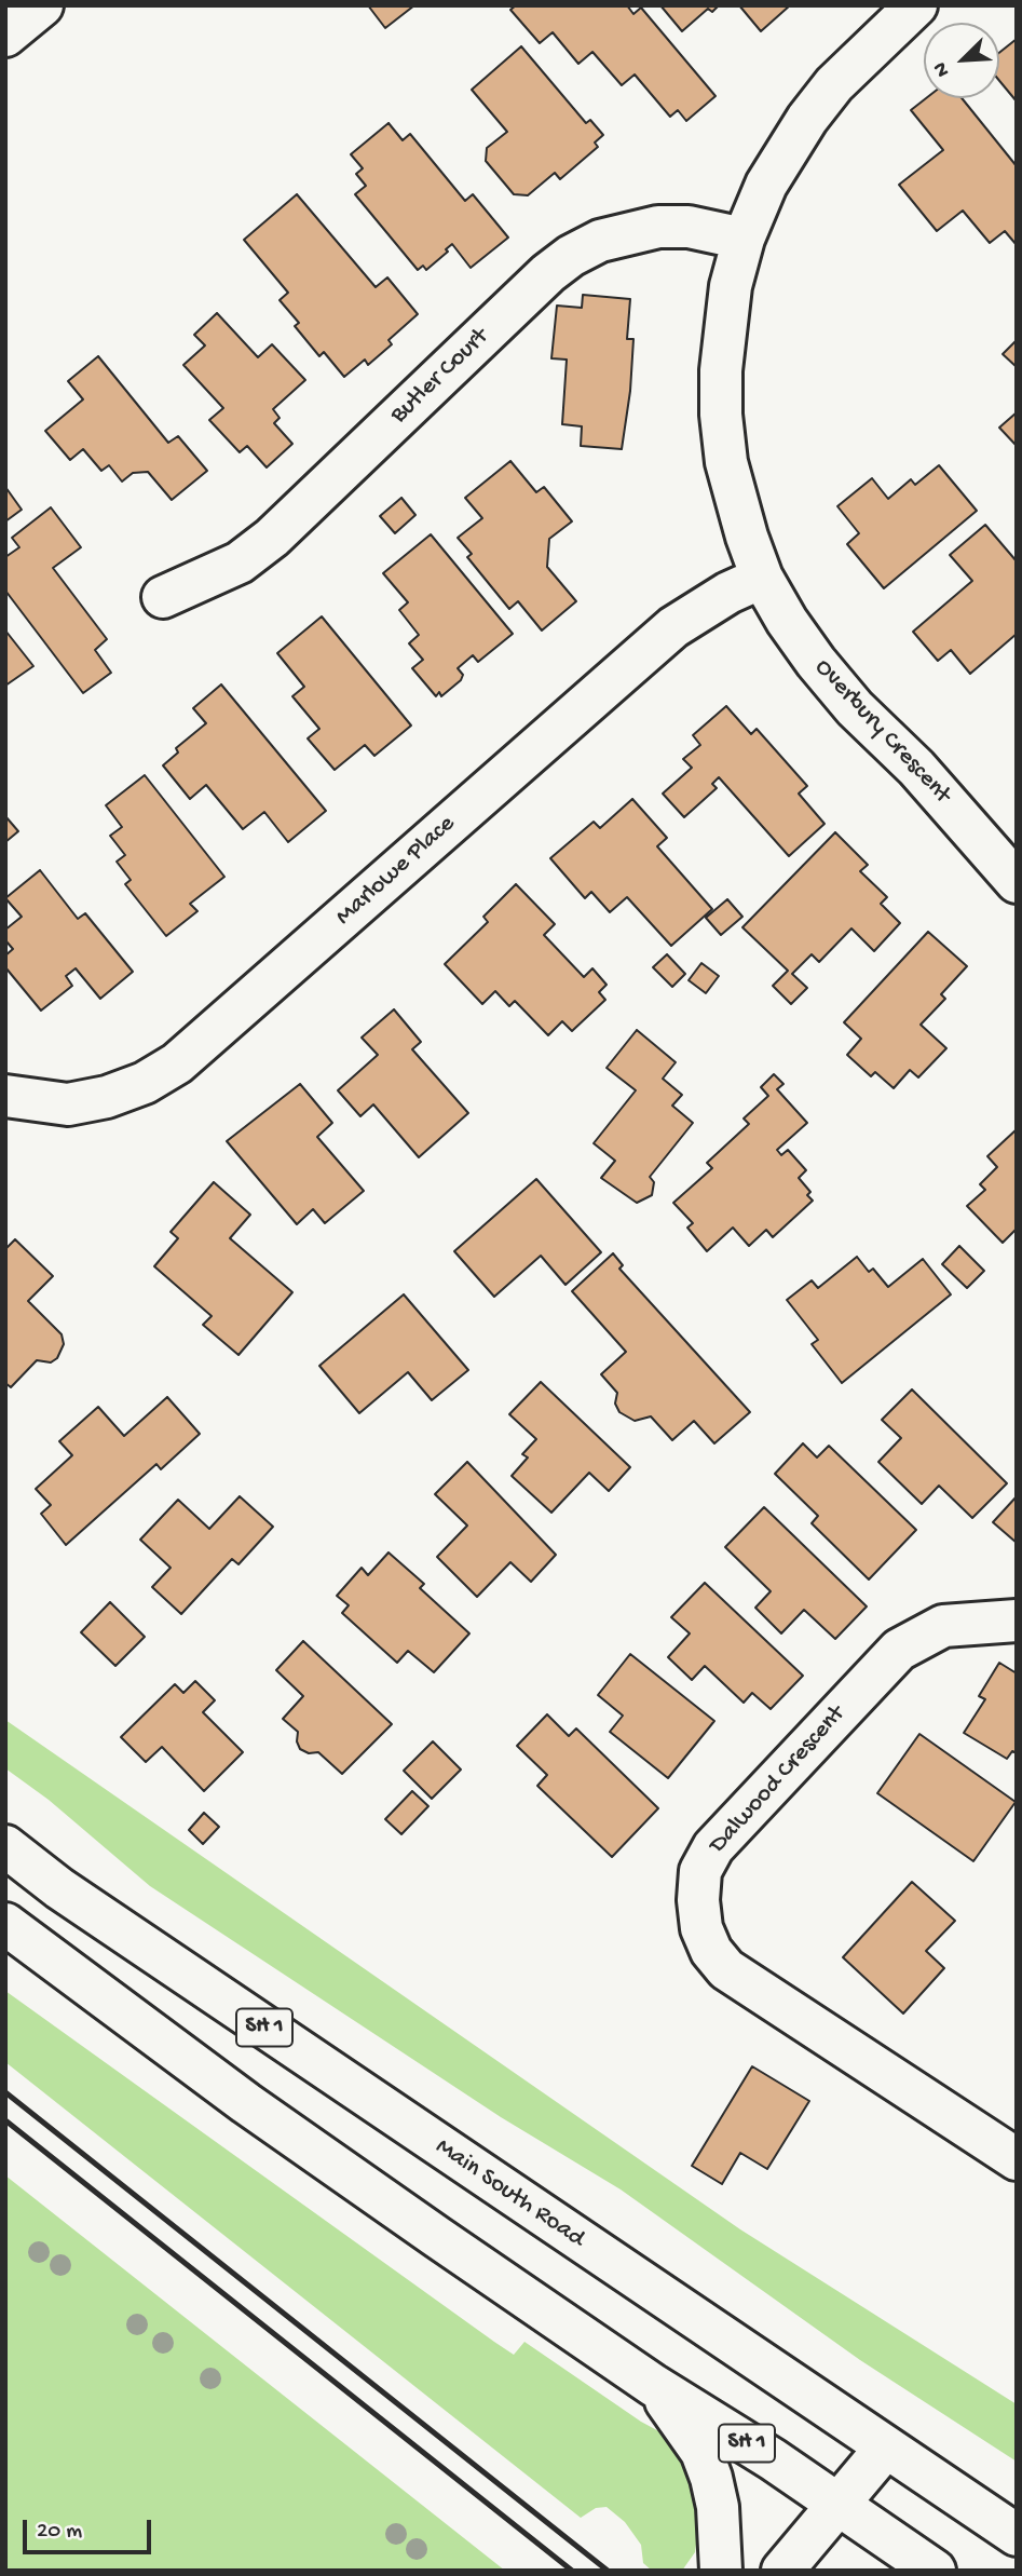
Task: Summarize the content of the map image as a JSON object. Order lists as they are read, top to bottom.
{
  "streets": {
    "main road": [
      "Butler Court",
      "Overbury Crescent",
      "Marlowe Place",
      "Dalwood Crescent",
      "SH 1",
      "Main South Road"
    ]
  },
  "crossings": [
    ["Butler Court", "Overbury Crescent"],
    ["Overbury Crescent", "Marlowe Place"]
  ],
  "scale_bar": "20 m",
  "north": "bottom left"
}
